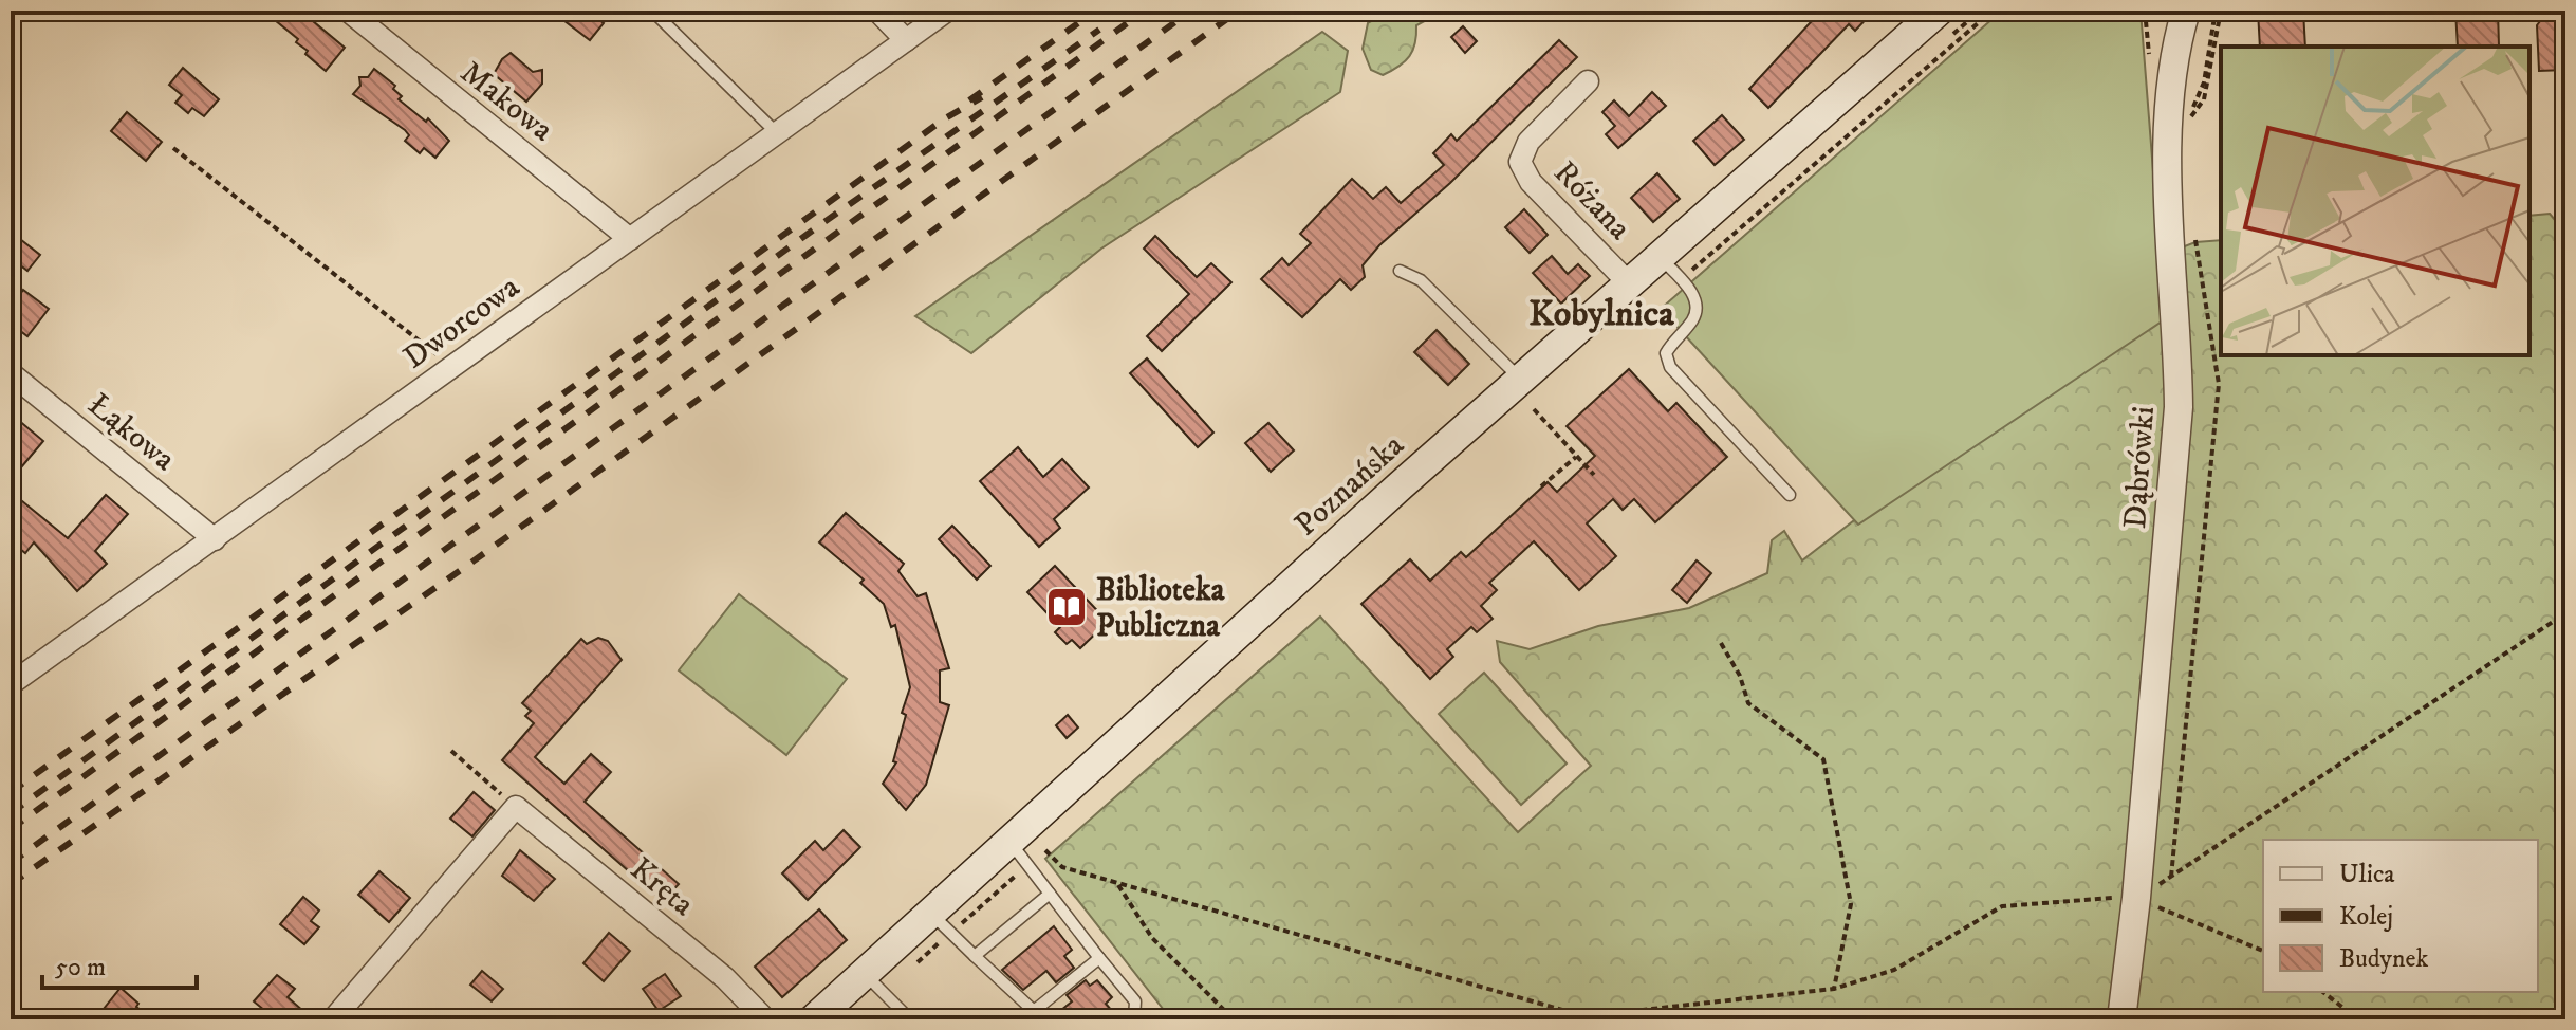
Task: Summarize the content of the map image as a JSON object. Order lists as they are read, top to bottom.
{
  "streets": {
    "main road": ["Poznańska"],
    "street": [
      "Makowa",
      "Różana",
      "Dworcowa",
      "Łąkowa",
      "Dąbrówki",
      "Kręta"
    ]
  },
  "crossings": [
    ["Makowa", "Dworcowa"],
    ["Różana", "Poznańska"],
    ["Dworcowa", "Łąkowa"]
  ],
  "districts": ["Kobylnica"],
  "places": {
    "library": ["Biblioteka Publiczna"]
  },
  "legend": ["Ulica", "Kolej", "Budynek"],
  "scale_bar": "50 m"
}
